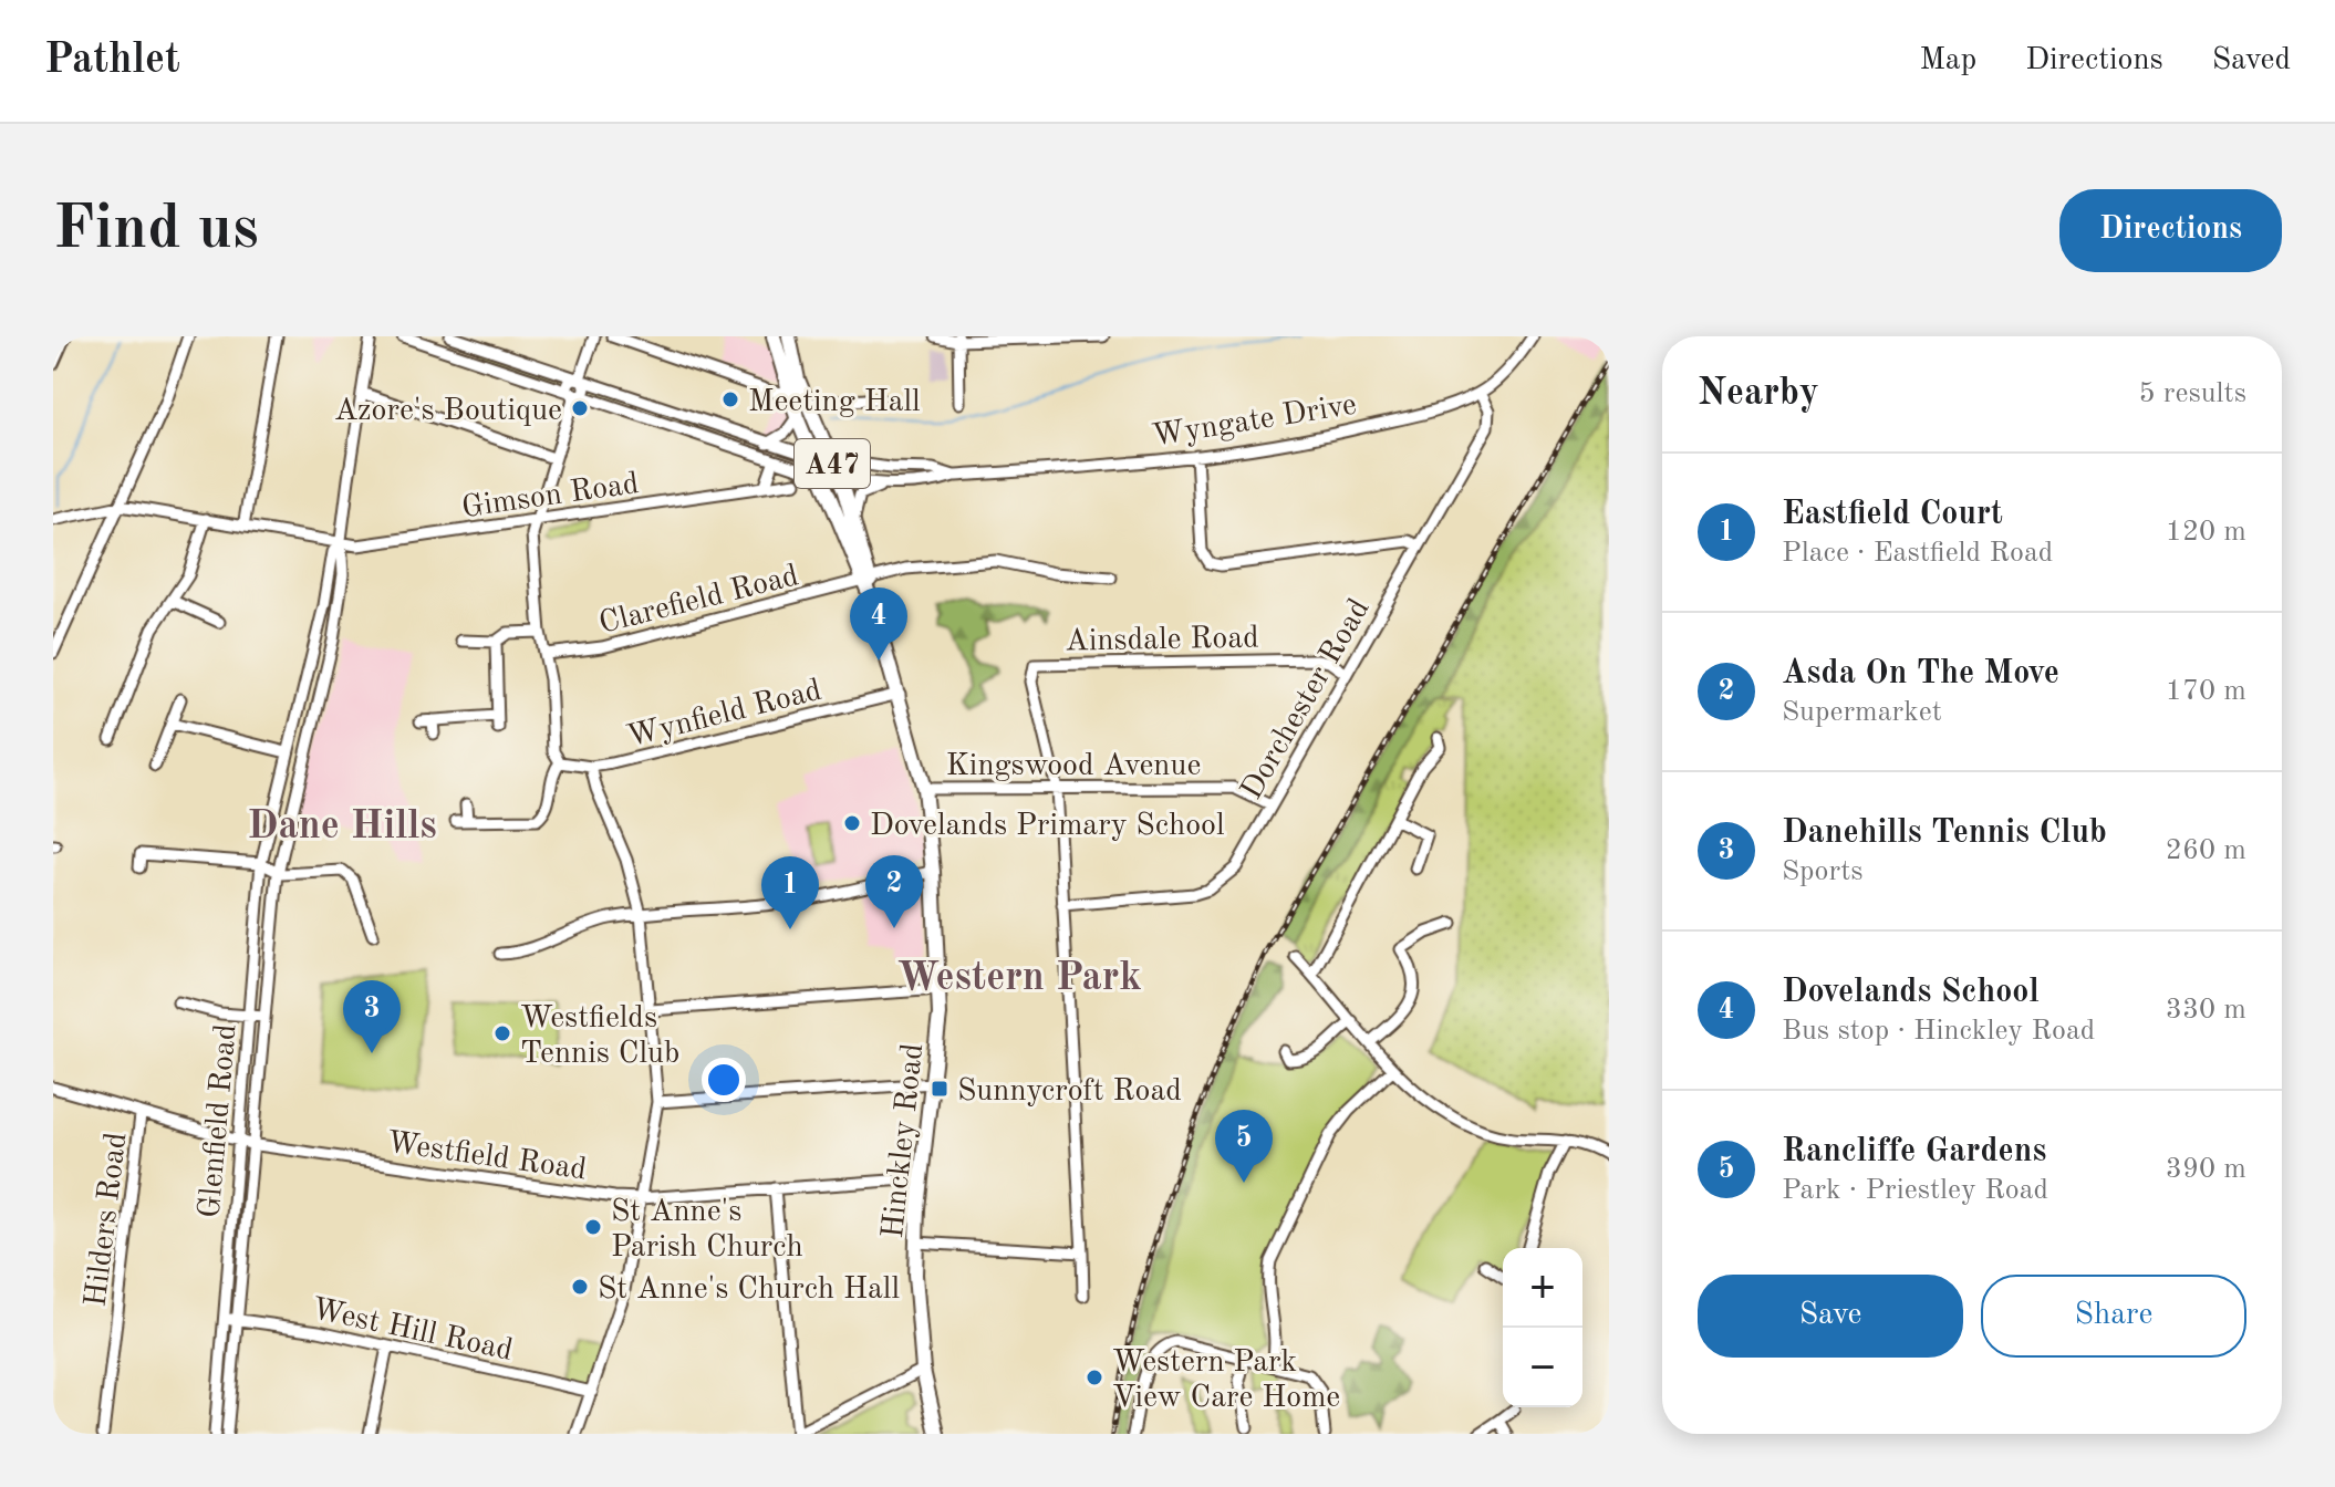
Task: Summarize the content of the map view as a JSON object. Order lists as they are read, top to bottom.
{
  "streets": {
    "main road": ["A47", "Hinckley Road"],
    "street": [
      "Wyngate Drive",
      "Gimson Road",
      "Clarefield Road",
      "Ainsdale Road",
      "Dorchester Road",
      "Wynfield Road",
      "Kingswood Avenue",
      "Glenfield Road",
      "Westfield Road",
      "Hilders Road",
      "West Hill Road"
    ]
  },
  "crossings": [
    ["Wyngate Drive", "Dorchester Road"],
    ["Wyngate Drive", "Hinckley Road"],
    ["Gimson Road", "Glenfield Road"],
    ["Clarefield Road", "Hinckley Road"],
    ["Ainsdale Road", "Dorchester Road"],
    ["Ainsdale Road", "Kingswood Avenue"],
    ["Dorchester Road", "Kingswood Avenue"],
    ["Wynfield Road", "Hinckley Road"],
    ["Kingswood Avenue", "Hinckley Road"],
    ["Glenfield Road", "Westfield Road"],
    ["Glenfield Road", "West Hill Road"],
    ["Hinckley Road", "Westfield Road"],
    ["Westfield Road", "Hilders Road"]
  ],
  "districts": ["Dane Hills", "Western Park"],
  "places": {
    "other": [
      "Meeting Hall",
      "Azore's Boutique",
      "Dovelands Primary School",
      "Westfields Tennis Club",
      "St Anne's Parish Church",
      "St Anne's Church Hall",
      "Western Park View Care Home"
    ],
    "transit": ["Sunnycroft Road"]
  },
  "page": {
    "header": "Pathlet",
    "nav": ["Map", "Directions", "Saved"],
    "buttons": [
      "Directions",
      ["Save", "Share"]
    ],
    "title": "Find us",
    "heading": ["Nearby", "5 results"],
    "list": [
      {
        "mark": "1",
        "name": "Eastfield Court",
        "note": "Place · Eastfield Road",
        "value": "120 m"
      },
      {
        "mark": "2",
        "name": "Asda On The Move",
        "note": "Supermarket",
        "value": "170 m"
      },
      {
        "mark": "3",
        "name": "Danehills Tennis Club",
        "note": "Sports",
        "value": "260 m"
      },
      {
        "mark": "4",
        "name": "Dovelands School",
        "note": "Bus stop · Hinckley Road",
        "value": "330 m"
      },
      {
        "mark": "5",
        "name": "Rancliffe Gardens",
        "note": "Park · Priestley Road",
        "value": "390 m"
      }
    ],
    "pins": [
      "4",
      "2",
      "1",
      "3",
      "5"
    ],
    "map_buttons": ["+", "−"]
  }
}
